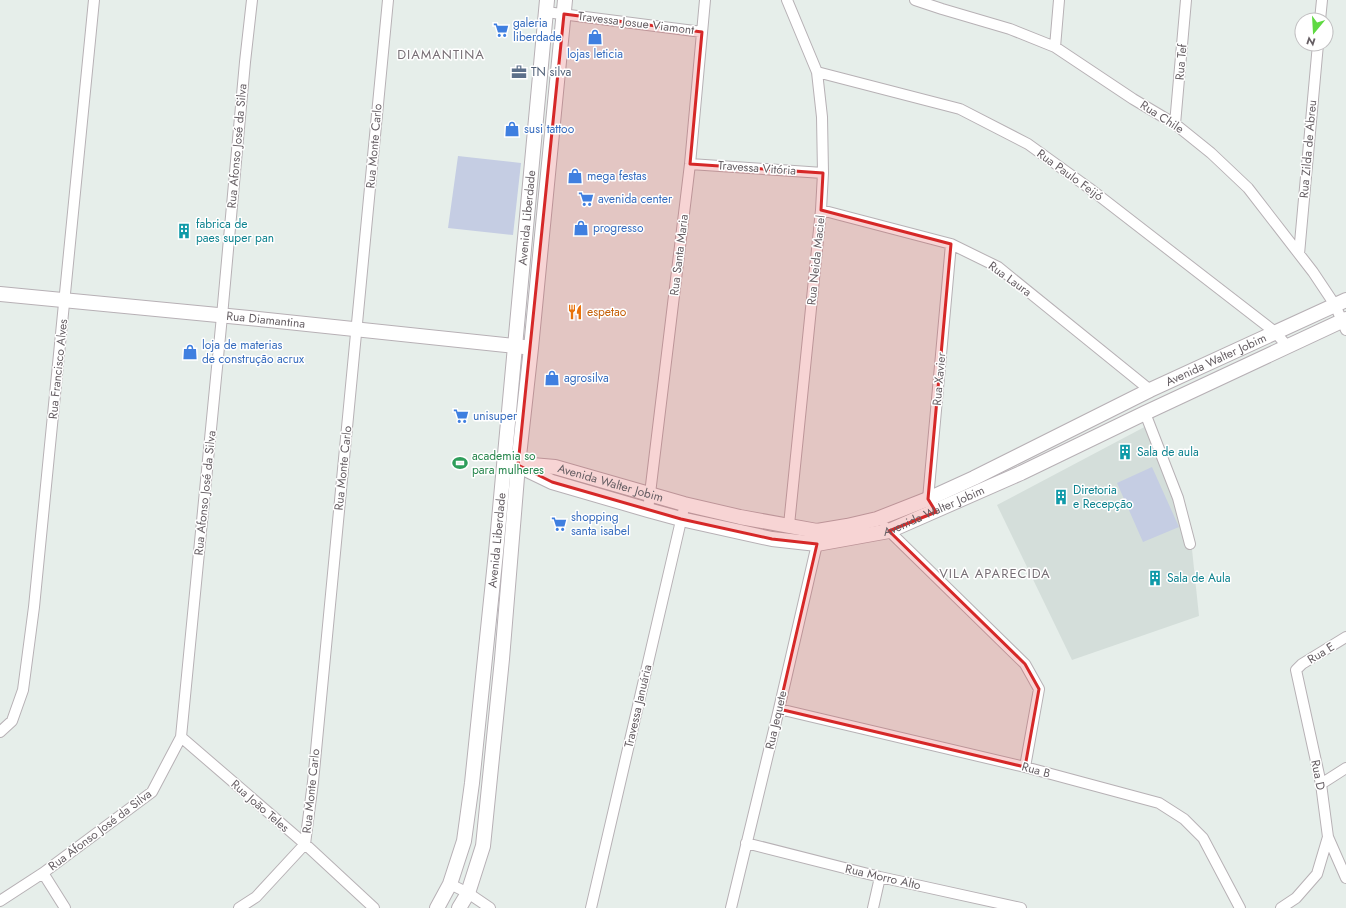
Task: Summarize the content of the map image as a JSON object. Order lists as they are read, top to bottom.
{
  "streets": {
    "main road": ["Avenida Liberdade", "Rua Diamantina", "Avenida Walter Jobim"],
    "street": [
      "Travessa Josue Viamont",
      "Rua Tef",
      "Rua Chile",
      "Rua Afonso José da Silva",
      "Rua Monte Carlo",
      "Rua Zilda de Abreu",
      "Travessa Vitória",
      "Rua Paulo Feijó",
      "Rua Santa Maria",
      "Rua Neida Maciel",
      "Rua Laura",
      "Rua Francisco Alves",
      "Rua Xavier",
      "Rua E",
      "Travessa Januária",
      "Rua Jequete",
      "Rua B",
      "Rua D",
      "Rua João Teles",
      "Rua Morro Alto"
    ]
  },
  "crossings": [
    ["Travessa Josue Viamont", "Avenida Liberdade"],
    ["Travessa Josue Viamont", "Rua Santa Maria"],
    ["Rua Tef", "Rua Chile"],
    ["Rua Chile", "Rua Zilda de Abreu"],
    ["Rua Chile", "Avenida Walter Jobim"],
    ["Rua Afonso José da Silva", "Rua Diamantina"],
    ["Rua Afonso José da Silva", "Rua João Teles"],
    ["Rua Monte Carlo", "Rua Diamantina"],
    ["Rua Monte Carlo", "Rua João Teles"],
    ["Travessa Vitória", "Rua Santa Maria"],
    ["Travessa Vitória", "Rua Neida Maciel"],
    ["Rua Paulo Feijó", "Rua Neida Maciel"],
    ["Rua Paulo Feijó", "Avenida Walter Jobim"],
    ["Avenida Liberdade", "Rua Diamantina"],
    ["Avenida Liberdade", "Avenida Walter Jobim"],
    ["Rua Santa Maria", "Avenida Walter Jobim"],
    ["Rua Neida Maciel", "Rua Laura"],
    ["Rua Neida Maciel", "Avenida Walter Jobim"],
    ["Rua Laura", "Avenida Walter Jobim"],
    ["Rua Laura", "Rua Xavier"],
    ["Rua Diamantina", "Rua Francisco Alves"],
    ["Avenida Walter Jobim", "Rua Xavier"],
    ["Avenida Walter Jobim", "Travessa Januária"],
    ["Avenida Walter Jobim", "Rua Jequete"],
    ["Rua E", "Rua D"],
    ["Rua Jequete", "Rua B"],
    ["Rua Jequete", "Rua Morro Alto"]
  ],
  "districts": ["DIAMANTINA", "VILA APARECIDA"],
  "places": {
    "supermarket": [
      "galeria liberdade",
      "avenida center",
      "unisuper",
      "shopping santa isabel"
    ],
    "shop": [
      "lojas leticia",
      "susi tattoo",
      "mega festas",
      "progresso",
      "loja de materias de construção acrux",
      "agrosilva"
    ],
    "office": ["TN silva"],
    "building": [
      "fabrica de paes super pan",
      "Sala de aula",
      "Diretoria e Recepção",
      "Sala de Aula"
    ],
    "restaurant": ["espetao"],
    "sports": ["academia so para mulheres"]
  },
  "north": "bottom"
}
